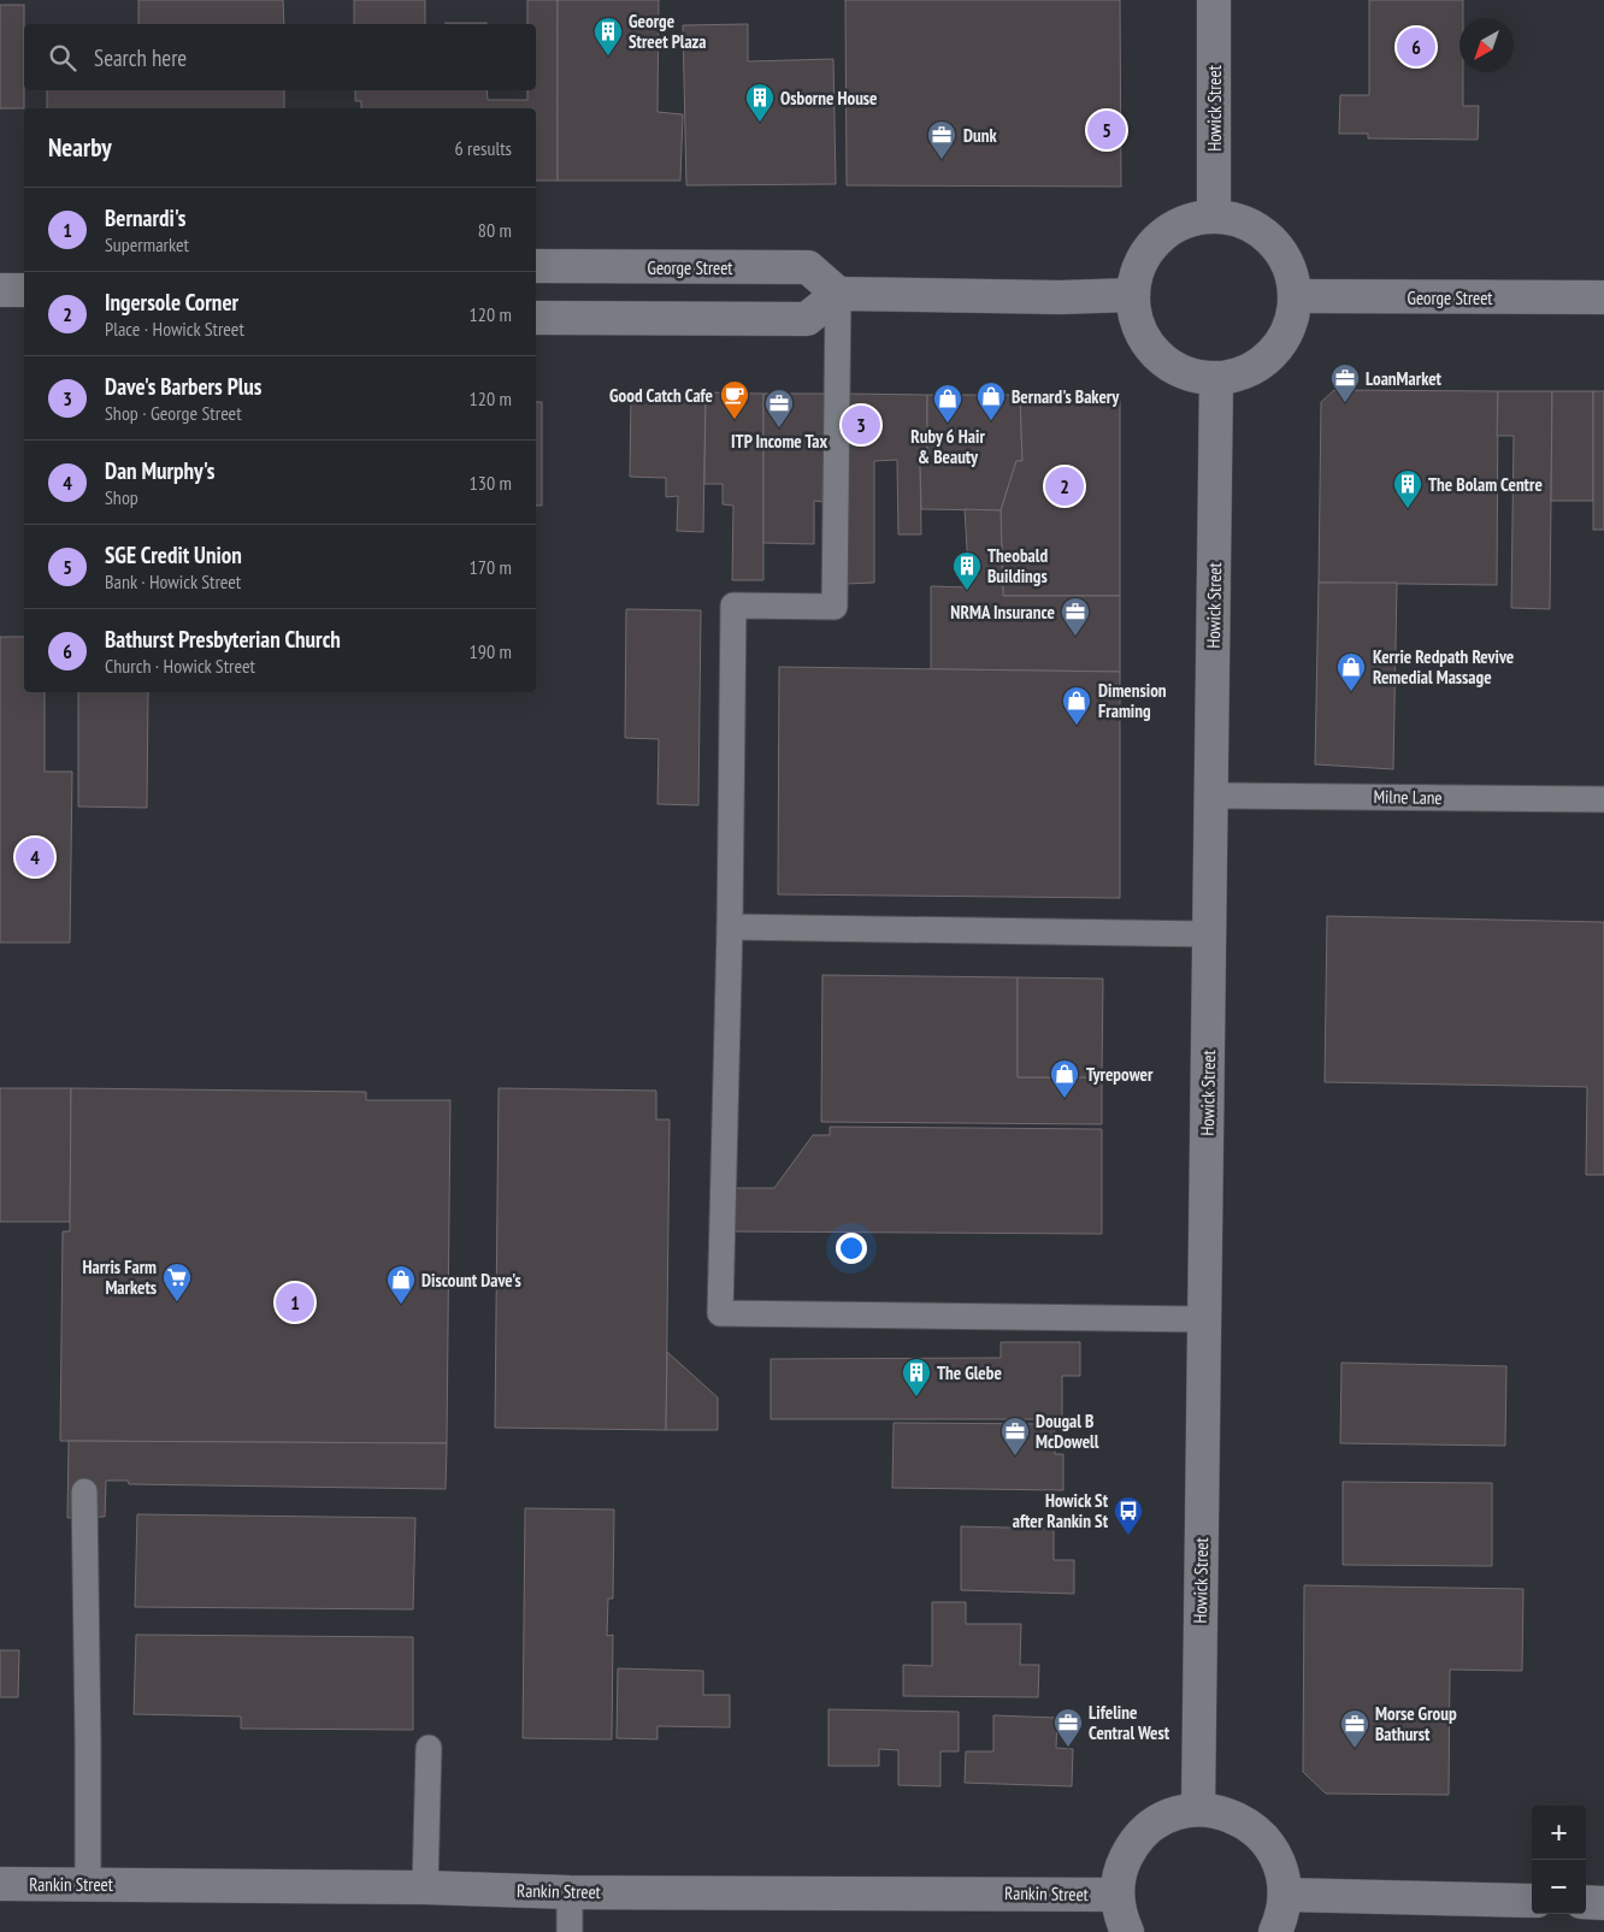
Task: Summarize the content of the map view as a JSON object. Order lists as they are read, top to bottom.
{
  "streets": {
    "street": ["Howick Street", "George Street", "Rankin Street"],
    "lane": ["Milne Lane"]
  },
  "crossings": [
    ["Howick Street", "George Street"],
    ["Howick Street", "Milne Lane"]
  ],
  "places": {
    "building": [
      "George Street Plaza",
      "Osborne House",
      "The Bolam Centre",
      "Theobald Buildings",
      "The Glebe"
    ],
    "office": [
      "Dunk",
      "LoanMarket",
      "ITP Income Tax",
      "NRMA Insurance",
      "Dougal B McDowell",
      "Lifeline Central West",
      "Morse Group Bathurst"
    ],
    "cafe": ["Good Catch Cafe"],
    "shop": [
      "Bernard's Bakery",
      "Ruby 6 Hair & Beauty",
      "Kerrie Redpath Revive Remedial Massage",
      "Dimension Framing",
      "Tyrepower",
      "Discount Dave's"
    ],
    "supermarket": ["Harris Farm Markets"],
    "bus stop": ["Howick St after Rankin St"]
  },
  "north": "bottom left",
  "page": {
    "search": "Search here",
    "pins": [
      "6",
      "5",
      "3",
      "2",
      "4",
      "1"
    ],
    "heading": ["Nearby", "6 results"],
    "list": [
      {
        "mark": "1",
        "name": "Bernardi's",
        "note": "Supermarket",
        "value": "80 m"
      },
      {
        "mark": "2",
        "name": "Ingersole Corner",
        "note": "Place · Howick Street",
        "value": "120 m"
      },
      {
        "mark": "3",
        "name": "Dave's Barbers Plus",
        "note": "Shop · George Street",
        "value": "120 m"
      },
      {
        "mark": "4",
        "name": "Dan Murphy's",
        "note": "Shop",
        "value": "130 m"
      },
      {
        "mark": "5",
        "name": "SGE Credit Union",
        "note": "Bank · Howick Street",
        "value": "170 m"
      },
      {
        "mark": "6",
        "name": "Bathurst Presbyterian Church",
        "note": "Church · Howick Street",
        "value": "190 m"
      }
    ],
    "map_buttons": ["+", "−"]
  }
}
